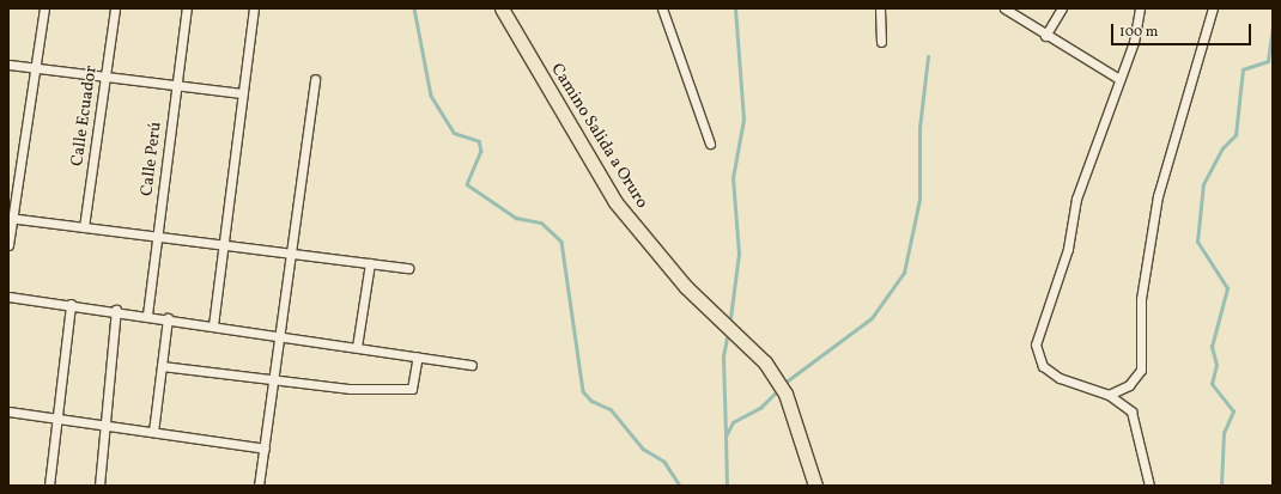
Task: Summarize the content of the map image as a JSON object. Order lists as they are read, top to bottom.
{
  "streets": {
    "highway": ["Camino Salida a Oruro"],
    "street": ["Calle Ecuador", "Calle Perú"]
  },
  "scale_bar": "100 m"
}
